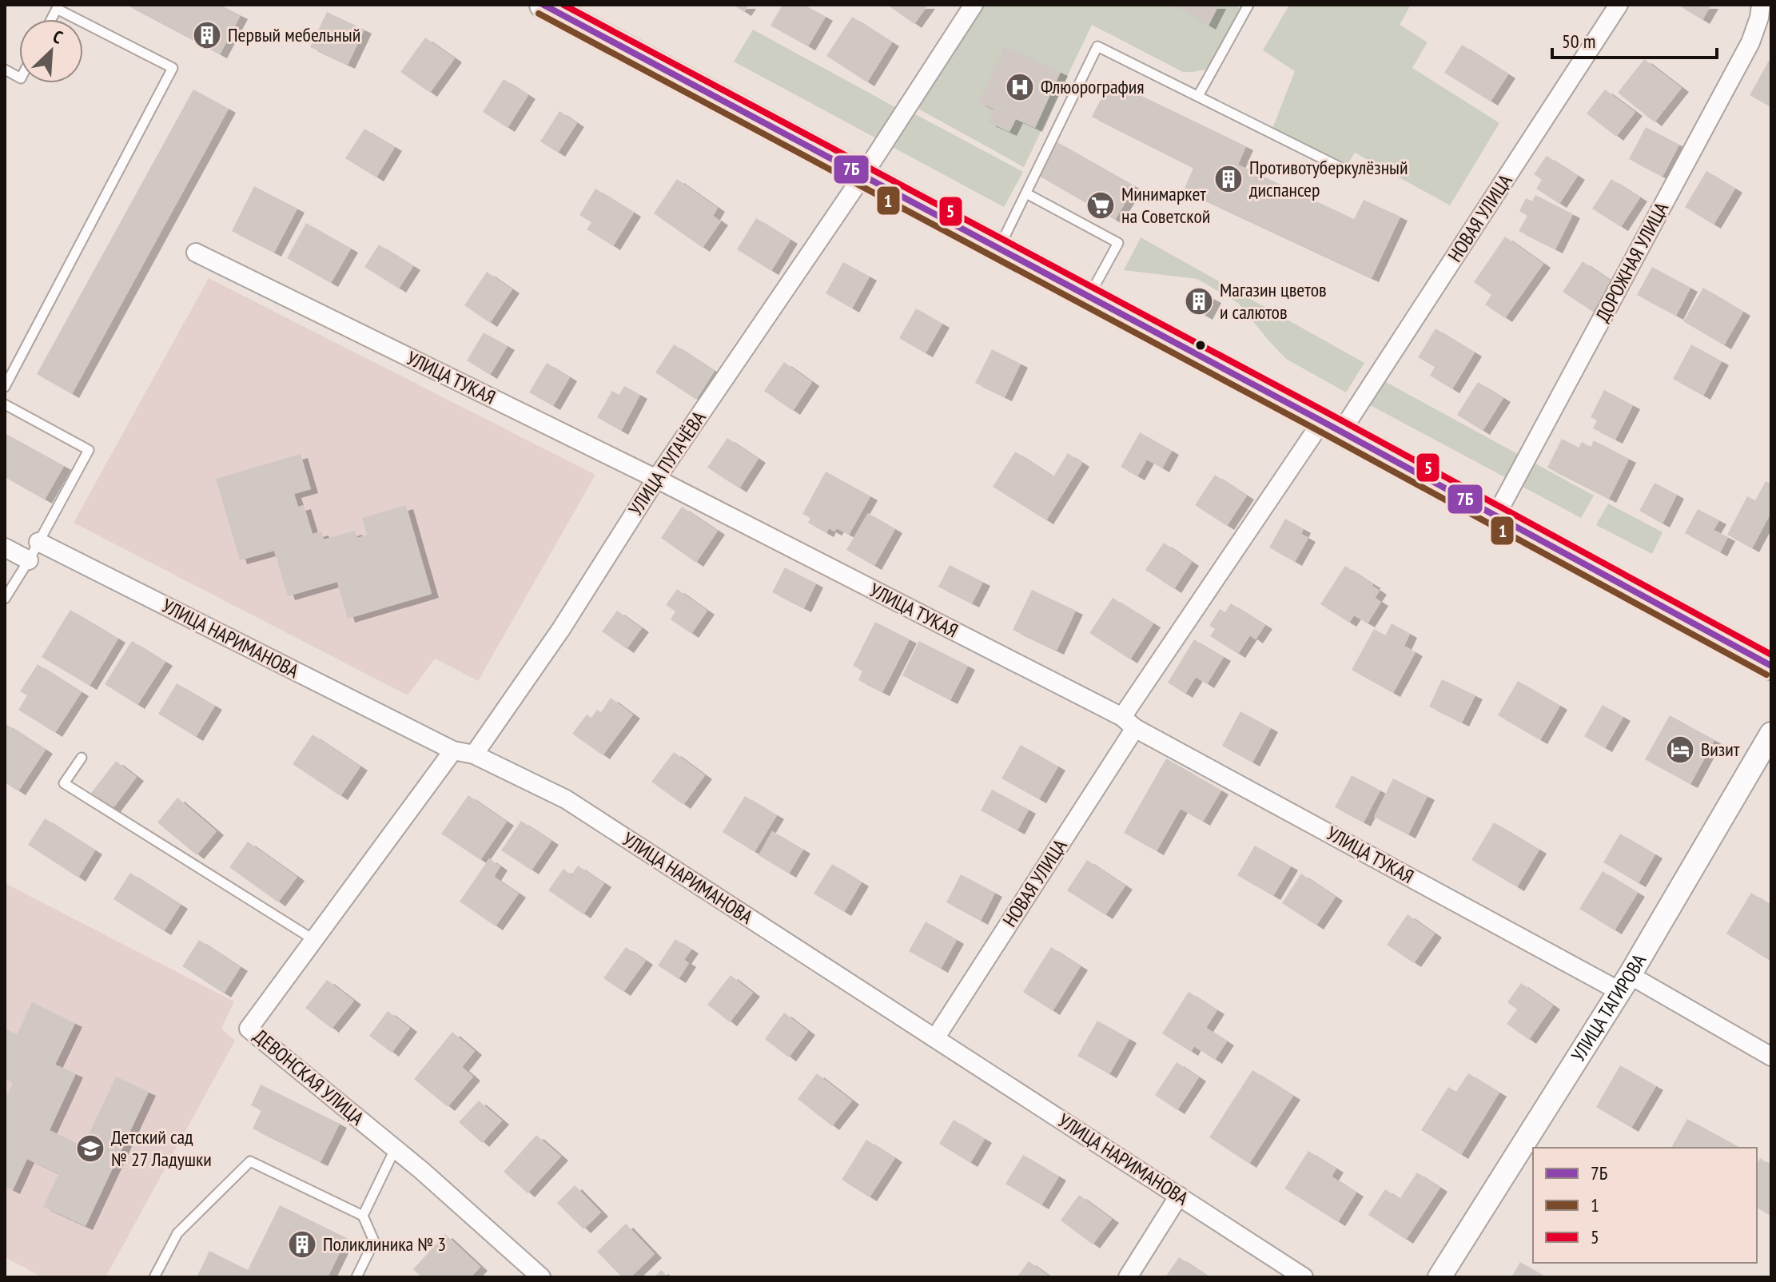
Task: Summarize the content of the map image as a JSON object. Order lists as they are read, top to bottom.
{
  "streets": {
    "street": [
      "НОВАЯ УЛИЦА",
      "ДОРОЖНАЯ УЛИЦА",
      "УЛИЦА ТУКАЯ",
      "УЛИЦА ПУГАЧЁВА",
      "УЛИЦА НАРИМАНОВА",
      "УЛИЦА ТАГИРОВА",
      "ДЕВОНСКАЯ УЛИЦА"
    ]
  },
  "crossings": [
    ["НОВАЯ УЛИЦА", "УЛИЦА ТУКАЯ"],
    ["НОВАЯ УЛИЦА", "УЛИЦА НАРИМАНОВА"],
    ["УЛИЦА ТУКАЯ", "УЛИЦА ПУГАЧЁВА"],
    ["УЛИЦА ТУКАЯ", "УЛИЦА ТАГИРОВА"],
    ["УЛИЦА ПУГАЧЁВА", "УЛИЦА НАРИМАНОВА"],
    ["УЛИЦА НАРИМАНОВА", "ДЕВОНСКАЯ УЛИЦА"]
  ],
  "places": {
    "building": [
      "Первый мебельный",
      "Противотуберкулёзный диспансер",
      "Магазин цветов и салютов",
      "Поликлиника № 3"
    ],
    "hospital": ["Флюорография"],
    "supermarket": ["Минимаркет на Советской"],
    "hotel": ["Визит"],
    "school or university": ["Детский сад № 27 Ладушки"]
  },
  "lines": ["transit line 7Б", "transit line 5", "transit line 1"],
  "legend": ["7Б", "1", "5"],
  "scale_bar": "50 m",
  "north": "top right"
}
